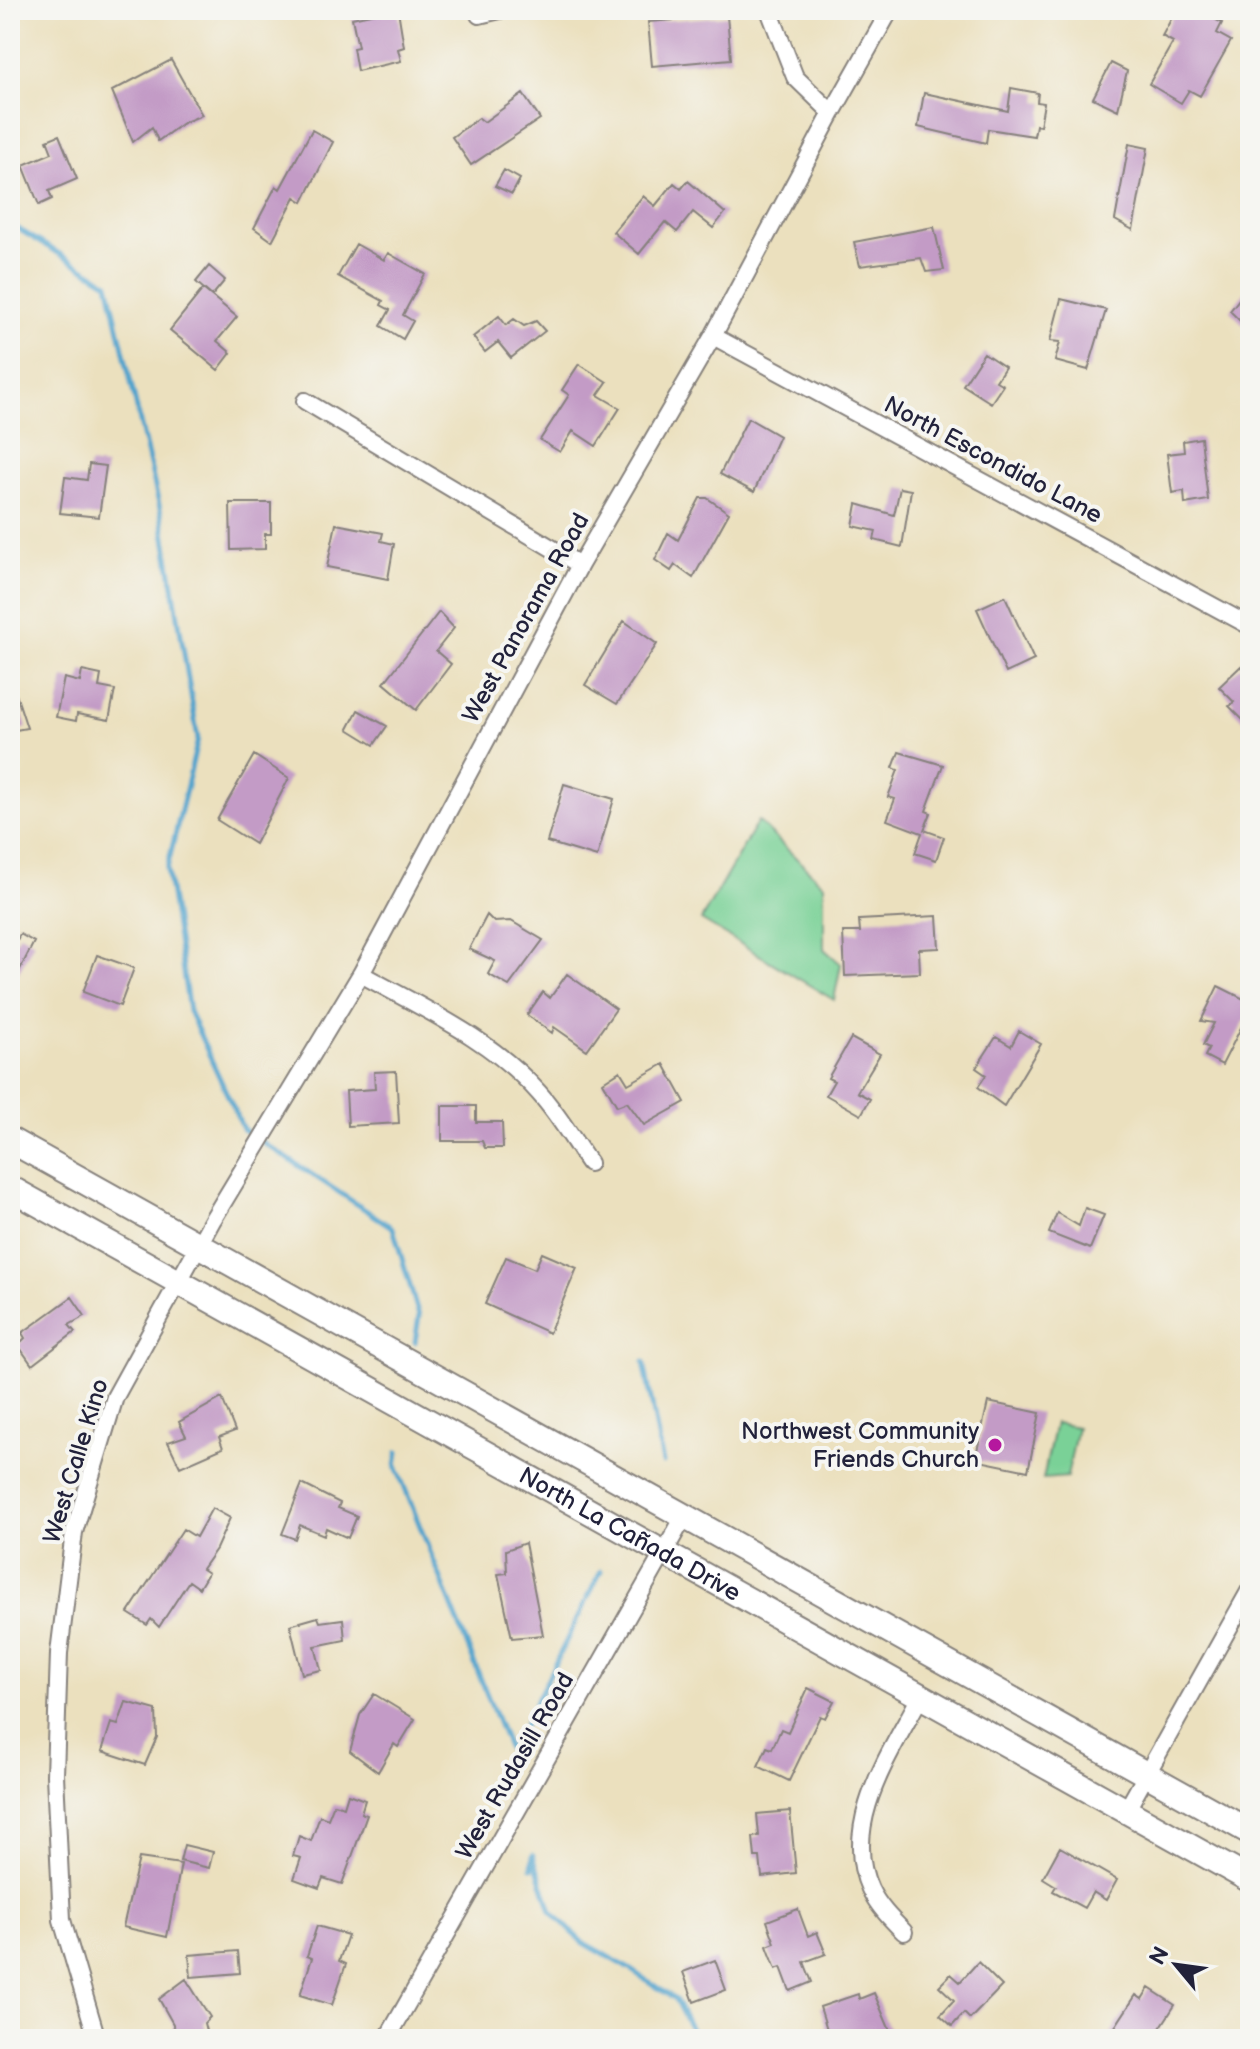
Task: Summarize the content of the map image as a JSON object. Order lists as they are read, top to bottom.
{
  "streets": {
    "main road": ["North La Cañada Drive"],
    "street": [
      "North Escondido Lane",
      "West Panorama Road",
      "West Calle Kino",
      "West Rudasill Road"
    ]
  },
  "crossings": [
    ["North Escondido Lane", "West Panorama Road"],
    ["West Panorama Road", "West Calle Kino"],
    ["West Panorama Road", "North La Cañada Drive"],
    ["West Calle Kino", "North La Cañada Drive"],
    ["North La Cañada Drive", "West Rudasill Road"]
  ],
  "places": ["Northwest Community Friends Church"],
  "north": "top left"
}
